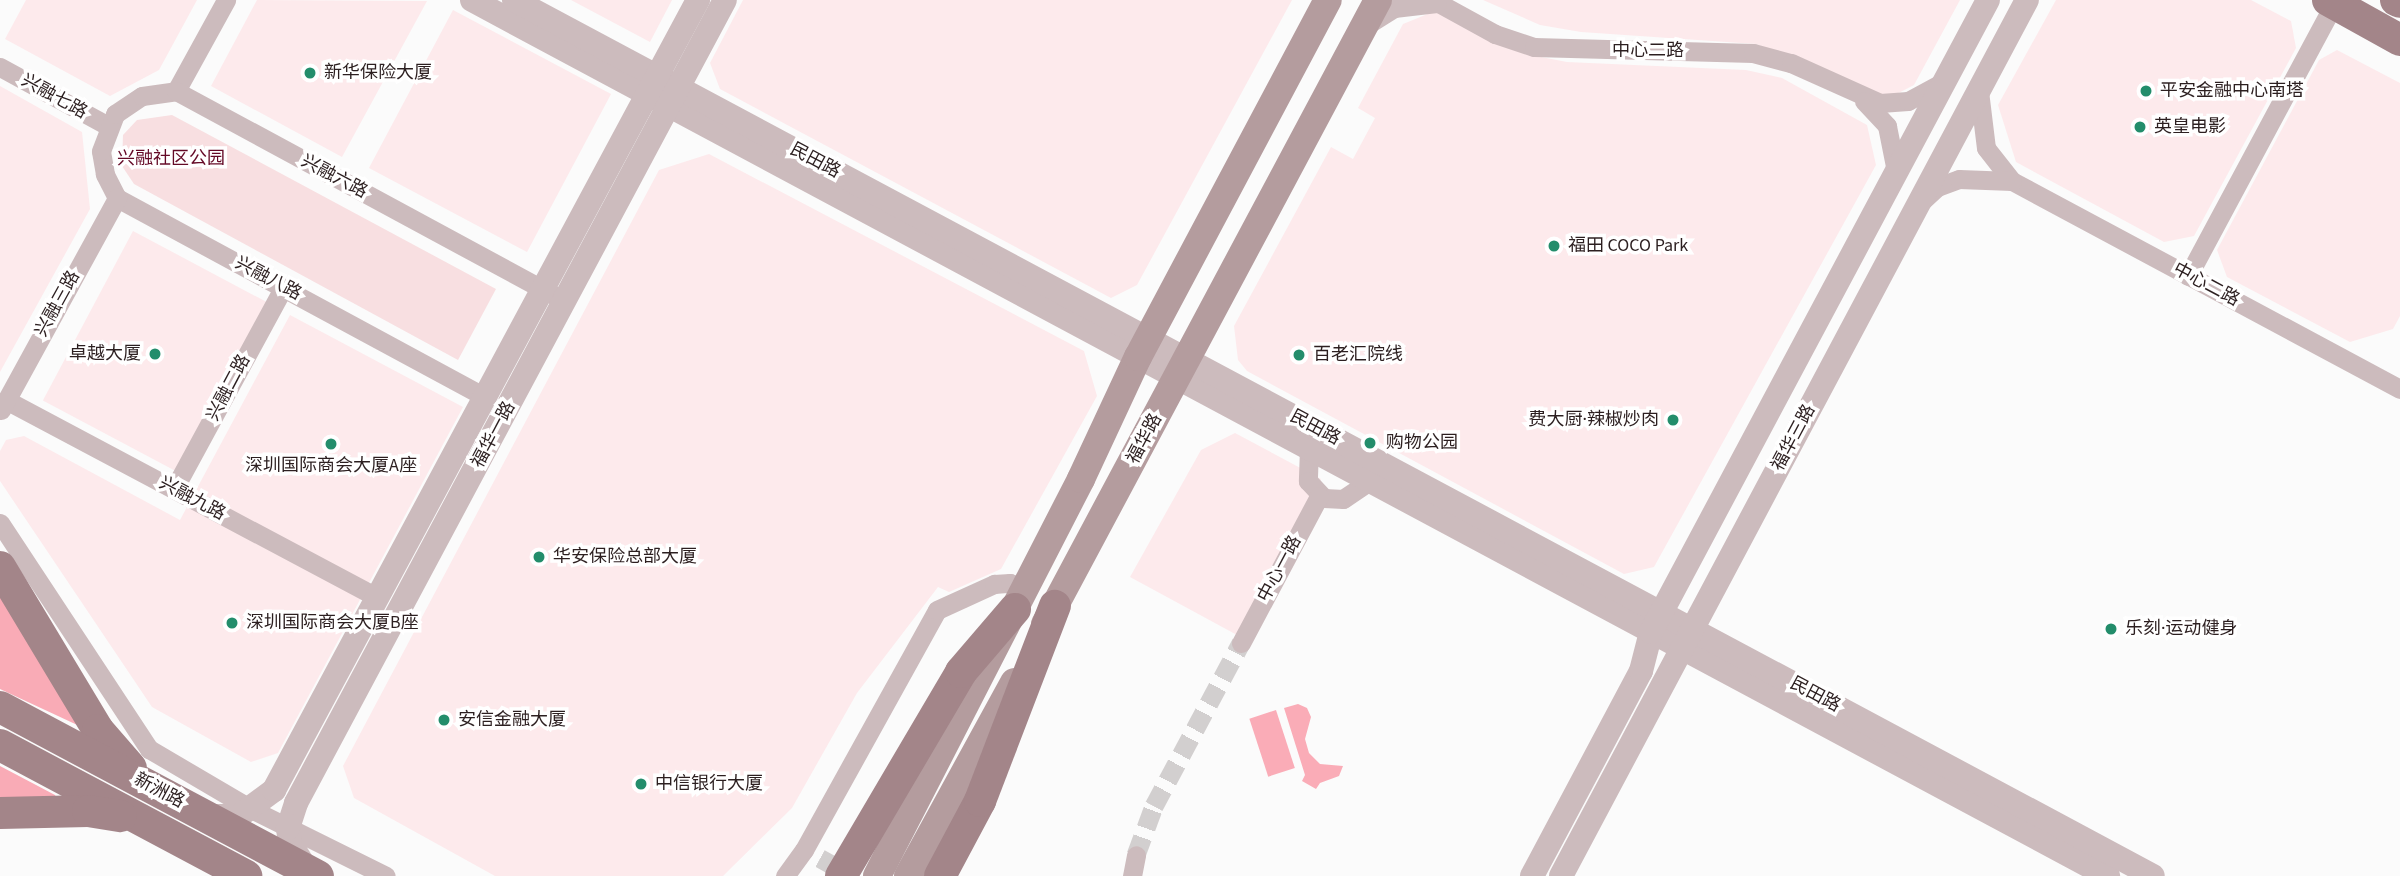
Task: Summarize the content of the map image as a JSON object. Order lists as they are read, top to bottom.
{
  "streets": {
    "main road": ["福华路", "新洲路"],
    "street": [
      "中心二路",
      "兴融七路",
      "民田路",
      "兴融六路",
      "兴融八路",
      "兴融三路",
      "兴融二路",
      "福华一路",
      "福华三路",
      "兴融九路",
      "中心一路"
    ]
  },
  "crossings": [
    ["中心二路", "福华三路"],
    ["中心二路", "福华路"],
    ["民田路", "福华一路"],
    ["民田路", "福华三路"],
    ["民田路", "福华路"],
    ["兴融六路", "福华一路"],
    ["兴融八路", "兴融三路"],
    ["兴融八路", "兴融二路"],
    ["兴融八路", "福华一路"],
    ["兴融三路", "兴融九路"],
    ["兴融二路", "兴融九路"],
    ["福华一路", "兴融九路"]
  ],
  "parks": ["兴融社区公园"],
  "places": [
    "新华保险大厦",
    "平安金融中心南塔",
    "英皇电影",
    "福田 COCO Park",
    "卓越大厦",
    "百老汇院线",
    "费大厨·辣椒炒肉",
    "购物公园",
    "深圳国际商会大厦A座",
    "华安保险总部大厦",
    "深圳国际商会大厦B座",
    "乐刻·运动健身",
    "安信金融大厦",
    "中信银行大厦"
  ]
}
